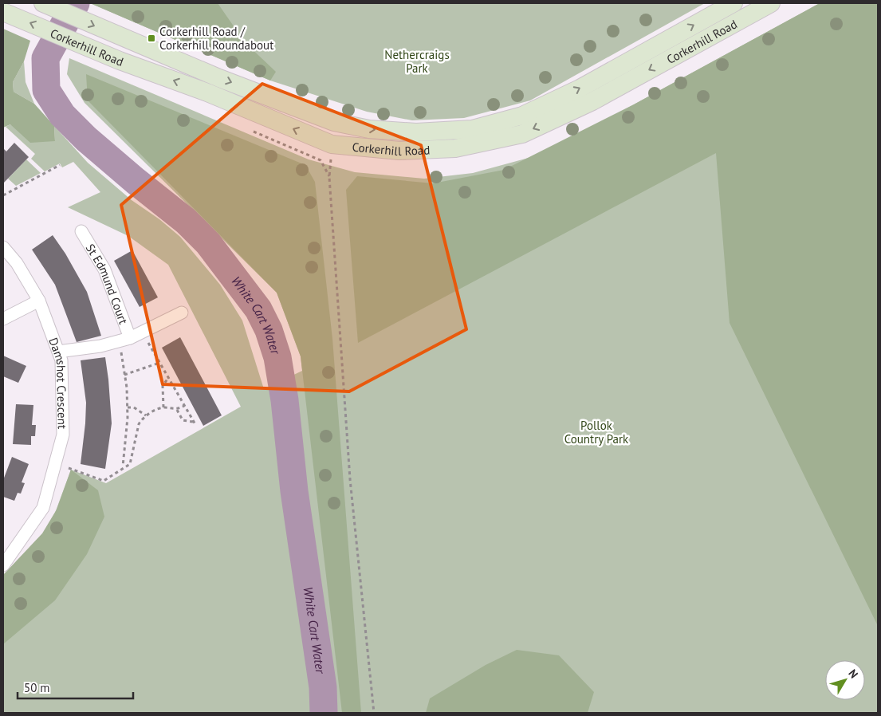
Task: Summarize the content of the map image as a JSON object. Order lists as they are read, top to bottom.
{
  "streets": {
    "street": ["Corkerhill Road", "St Edmund Court", "Damshot Crescent"]
  },
  "crossings": [
    ["St Edmund Court", "Damshot Crescent"]
  ],
  "water": ["White Cart Water"],
  "parks": ["Nethercraigs Park", "Pollok Country Park"],
  "places": {
    "transit": ["Corkerhill Road / Corkerhill Roundabout"]
  },
  "scale_bar": "50 m",
  "north": "top right"
}
